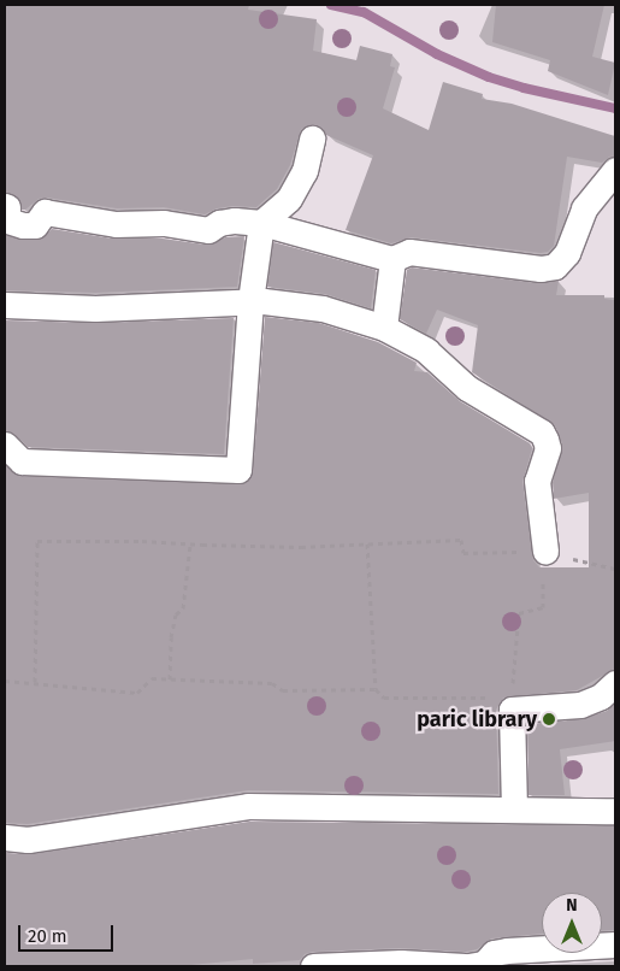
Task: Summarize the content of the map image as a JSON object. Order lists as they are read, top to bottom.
{
  "places": ["paric library"],
  "scale_bar": "20 m",
  "north": "top"
}
